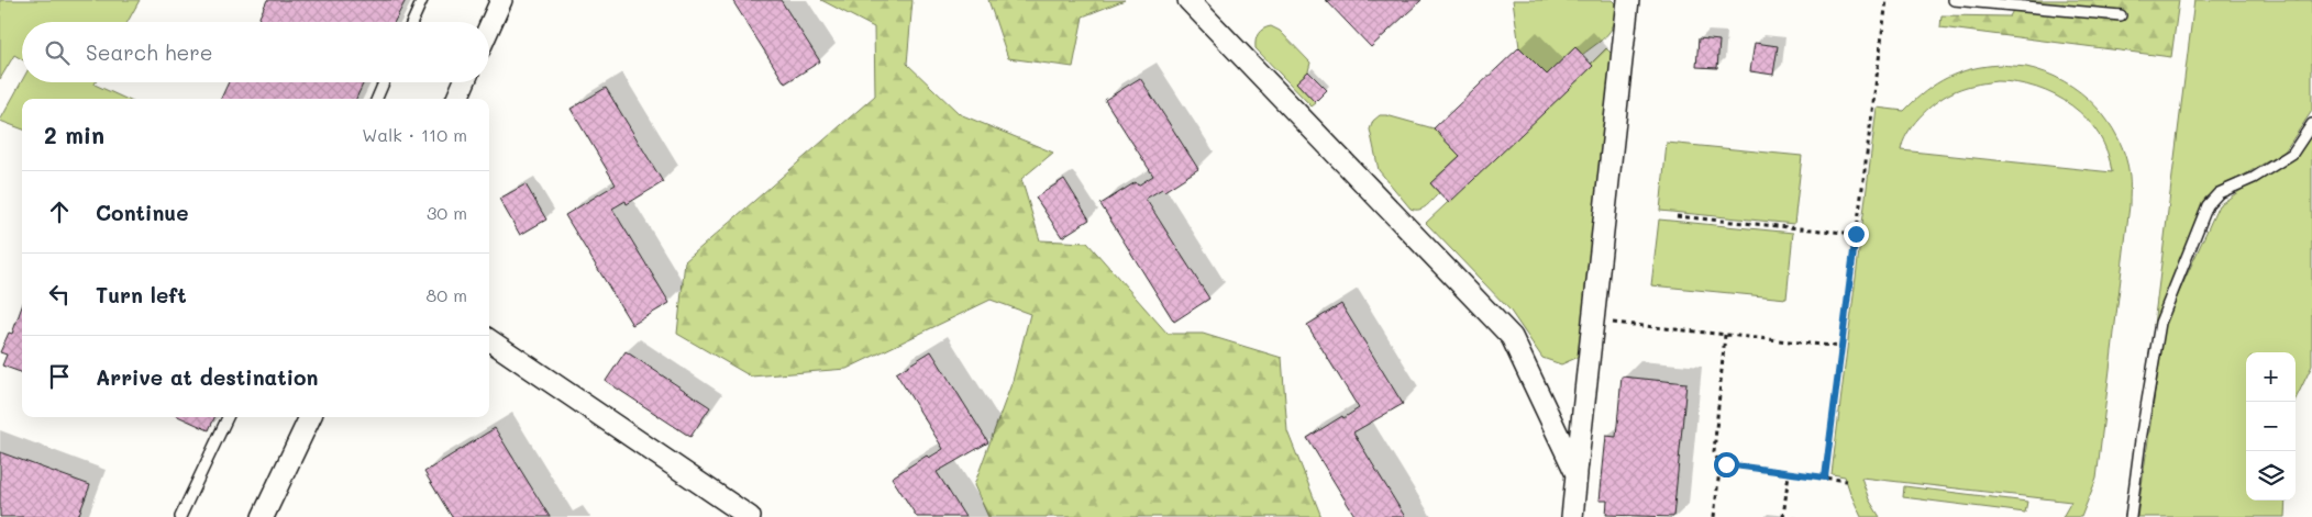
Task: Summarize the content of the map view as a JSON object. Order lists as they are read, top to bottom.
{
  "page": {
    "search": "Search here",
    "heading": ["2 min", "Walk · 110 m"],
    "list": [
      ["Continue", "30 m"],
      ["Turn left", "80 m"],
      "Arrive at destination"
    ],
    "map_buttons": ["+", "−"]
  }
}
